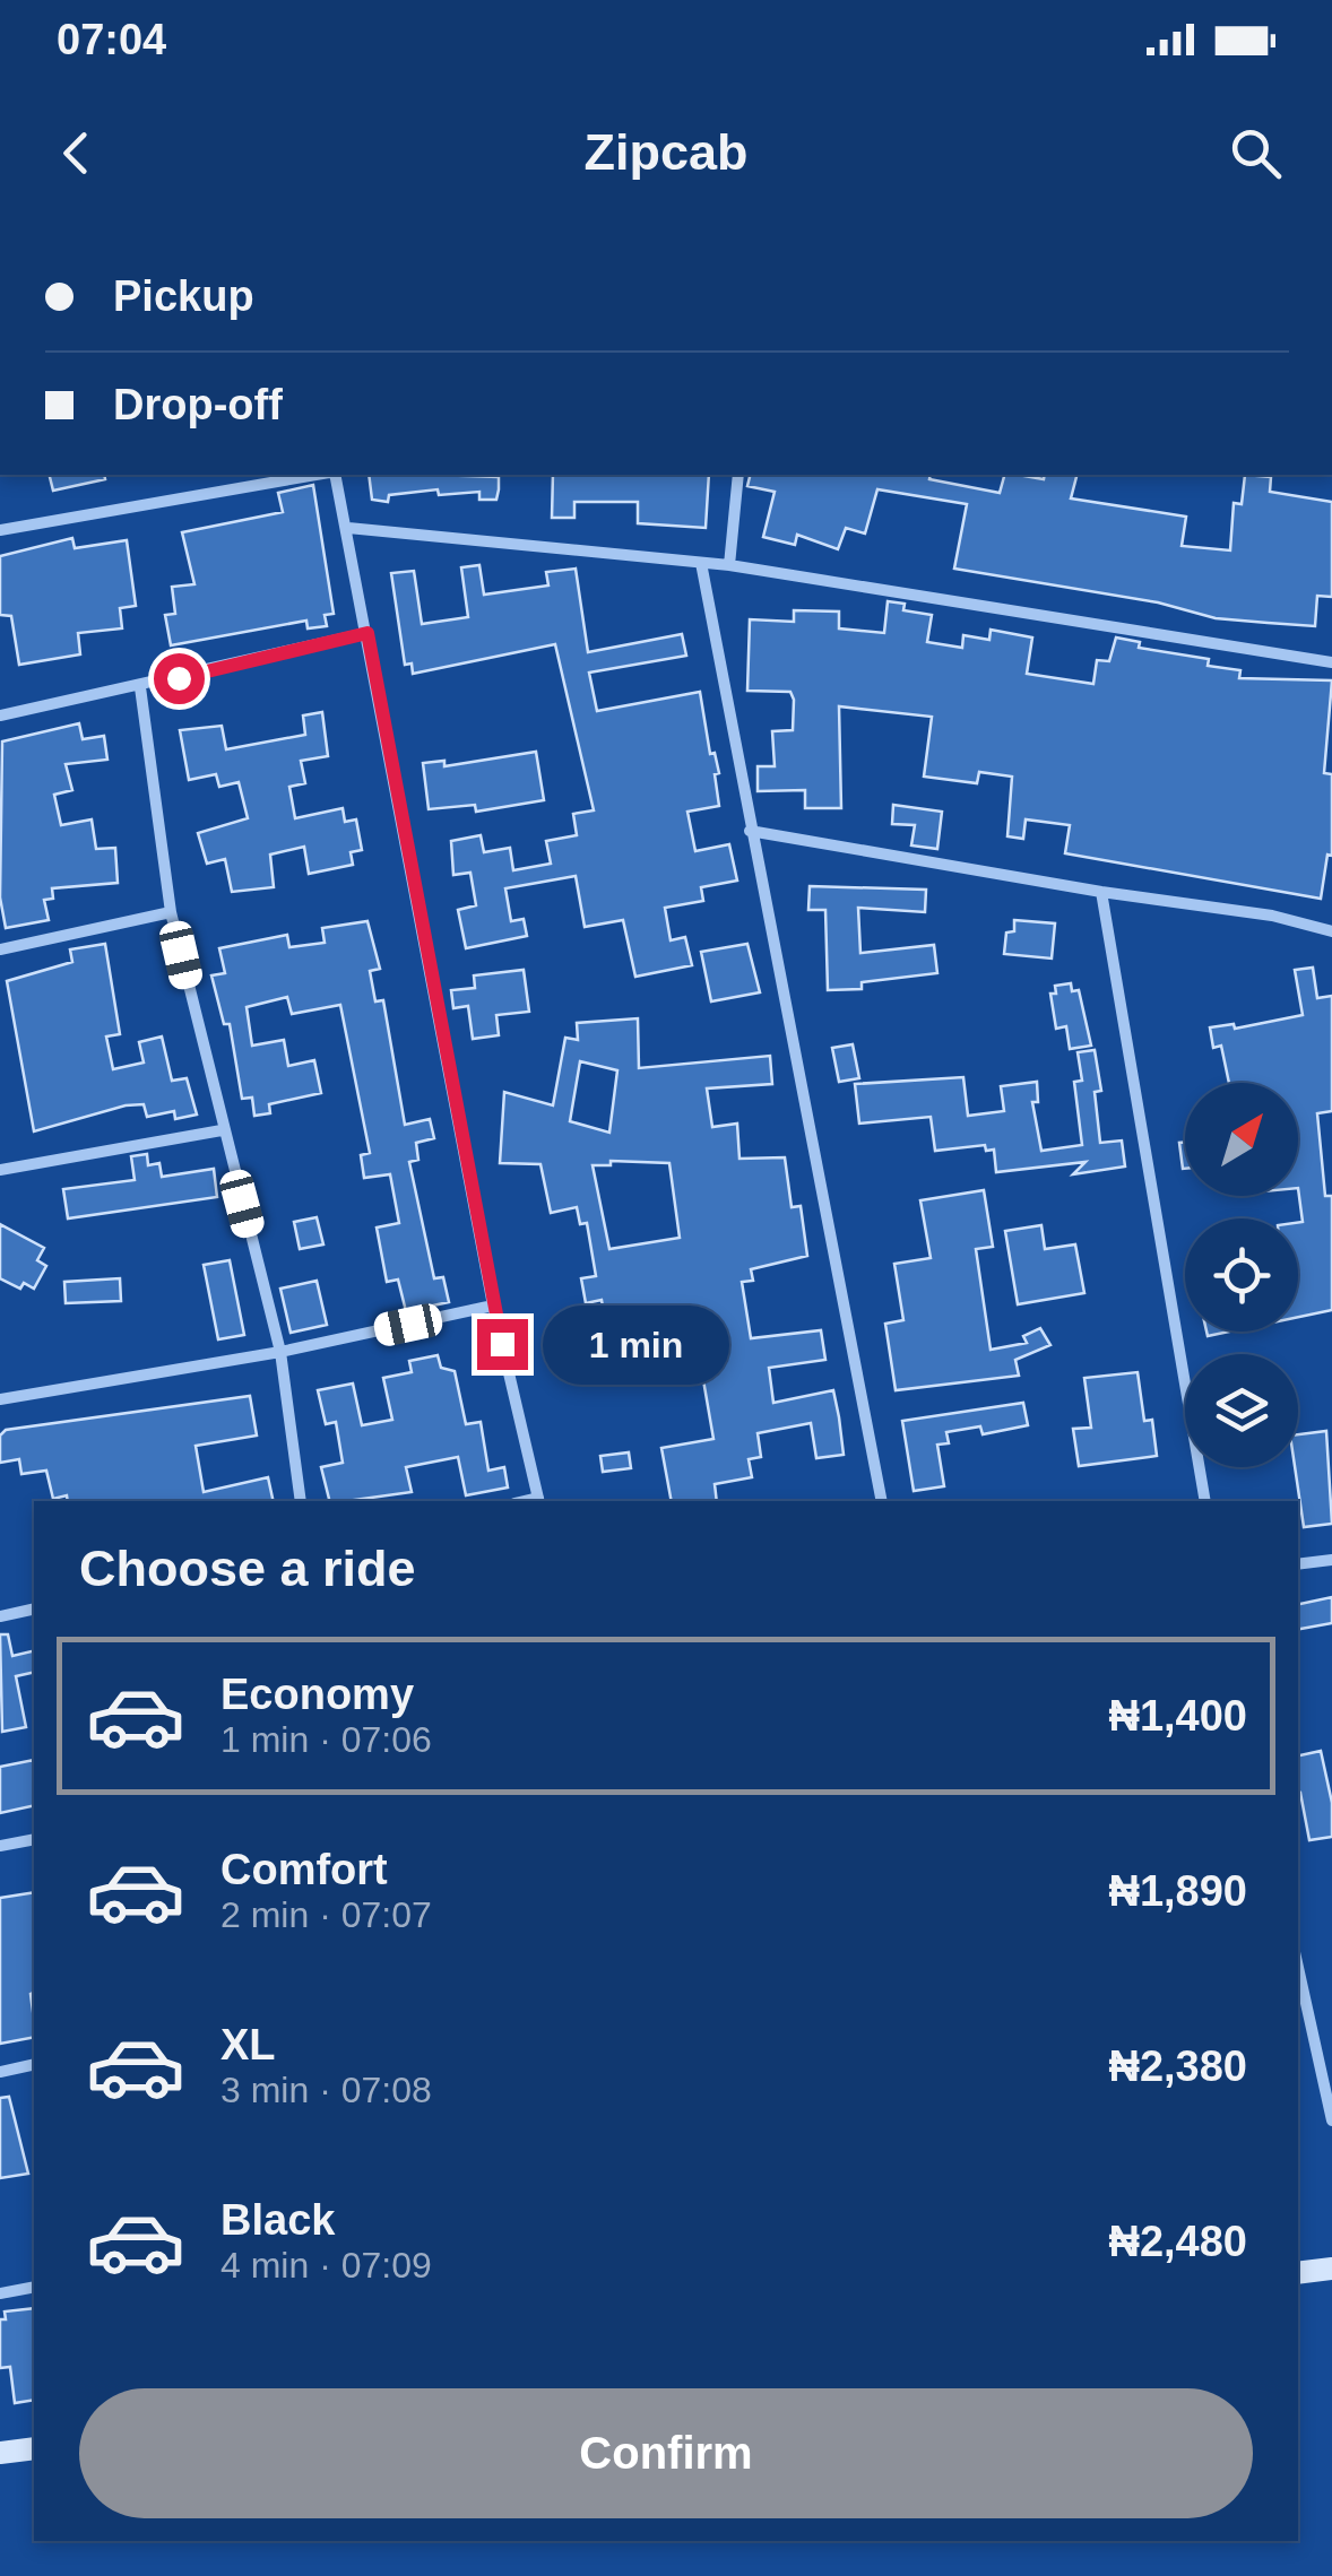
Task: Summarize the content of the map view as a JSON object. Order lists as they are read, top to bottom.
{
  "north": "top right",
  "page": {
    "status": "07:04",
    "header": "Zipcab",
    "banner": ["Pickup", "Drop-off"],
    "bubble": "1 min",
    "heading": "Choose a ride",
    "list": [
      {
        "name": "Economy",
        "note": "1 min · 07:06",
        "value": "₦1,400"
      },
      {
        "name": "Comfort",
        "note": "2 min · 07:07",
        "value": "₦1,890"
      },
      {
        "name": "XL",
        "note": "3 min · 07:08",
        "value": "₦2,380"
      },
      {
        "name": "Black",
        "note": "4 min · 07:09",
        "value": "₦2,480"
      }
    ],
    "buttons": "Confirm"
  }
}
